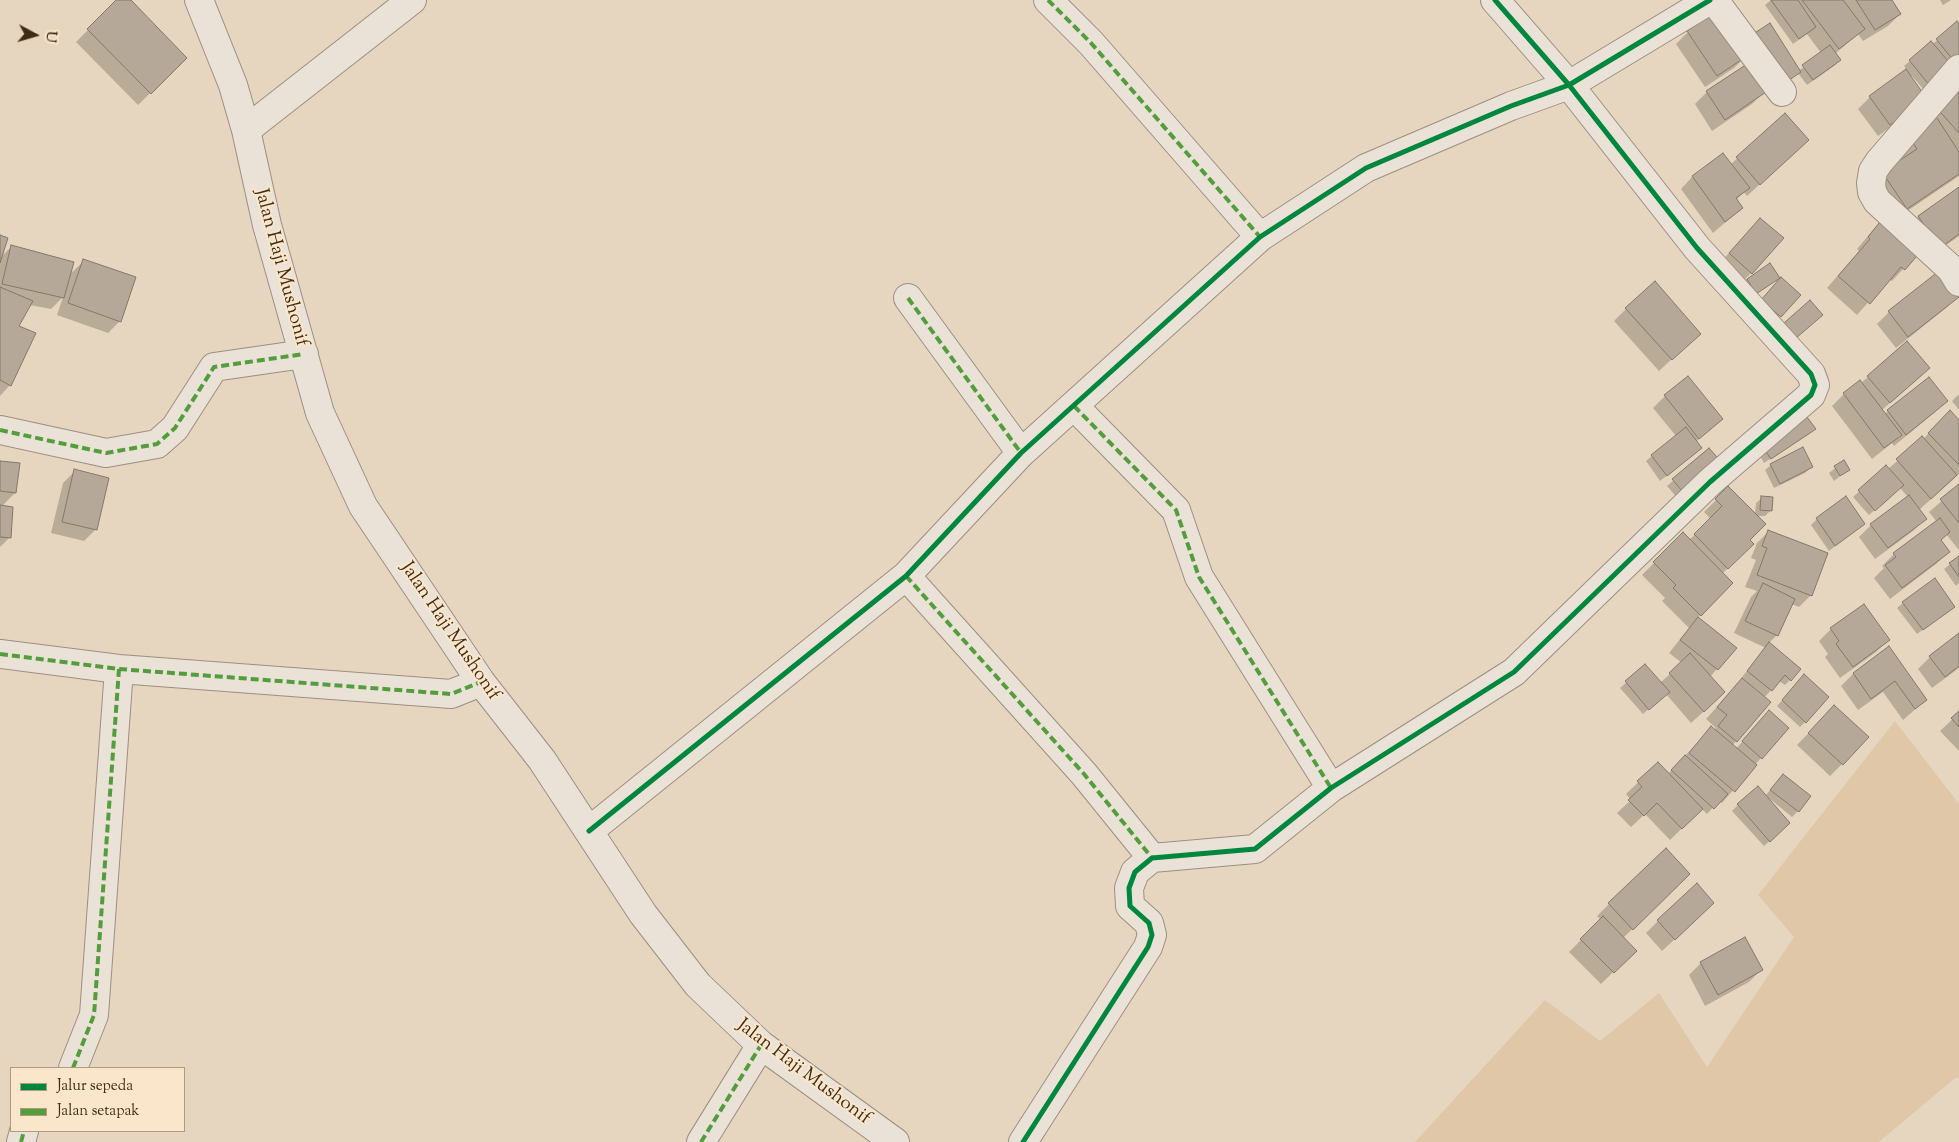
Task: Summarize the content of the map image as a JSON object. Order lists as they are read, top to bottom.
{
  "streets": {
    "street": ["Jalan Haji Mushonif"]
  },
  "legend": ["Jalur sepeda", "Jalan setapak"],
  "north": "right"
}
